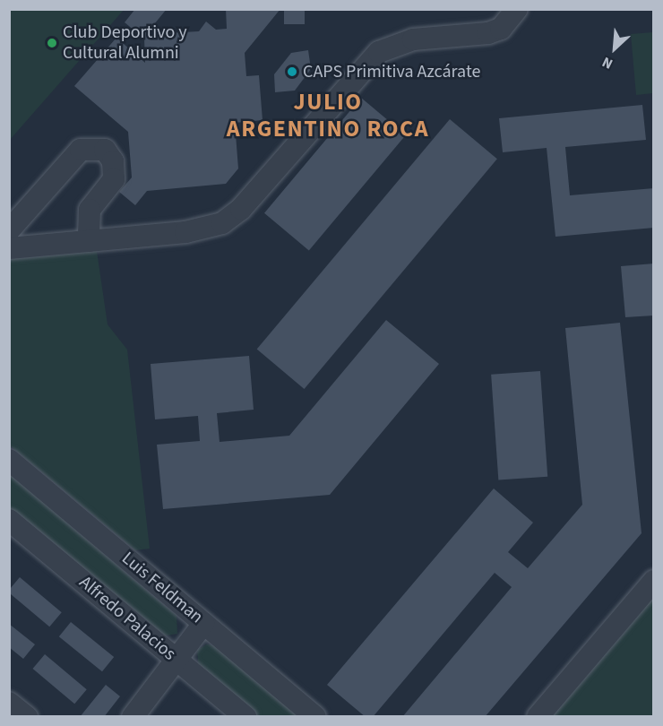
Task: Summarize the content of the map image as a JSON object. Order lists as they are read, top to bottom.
{
  "streets": {
    "street": ["Luis Feldman", "Alfredo Palacios"]
  },
  "districts": ["JULIO ARGENTINO ROCA"],
  "places": ["Club Deportivo y Cultural Alumni", "CAPS Primitiva Azcárate"],
  "north": "bottom left"
}
